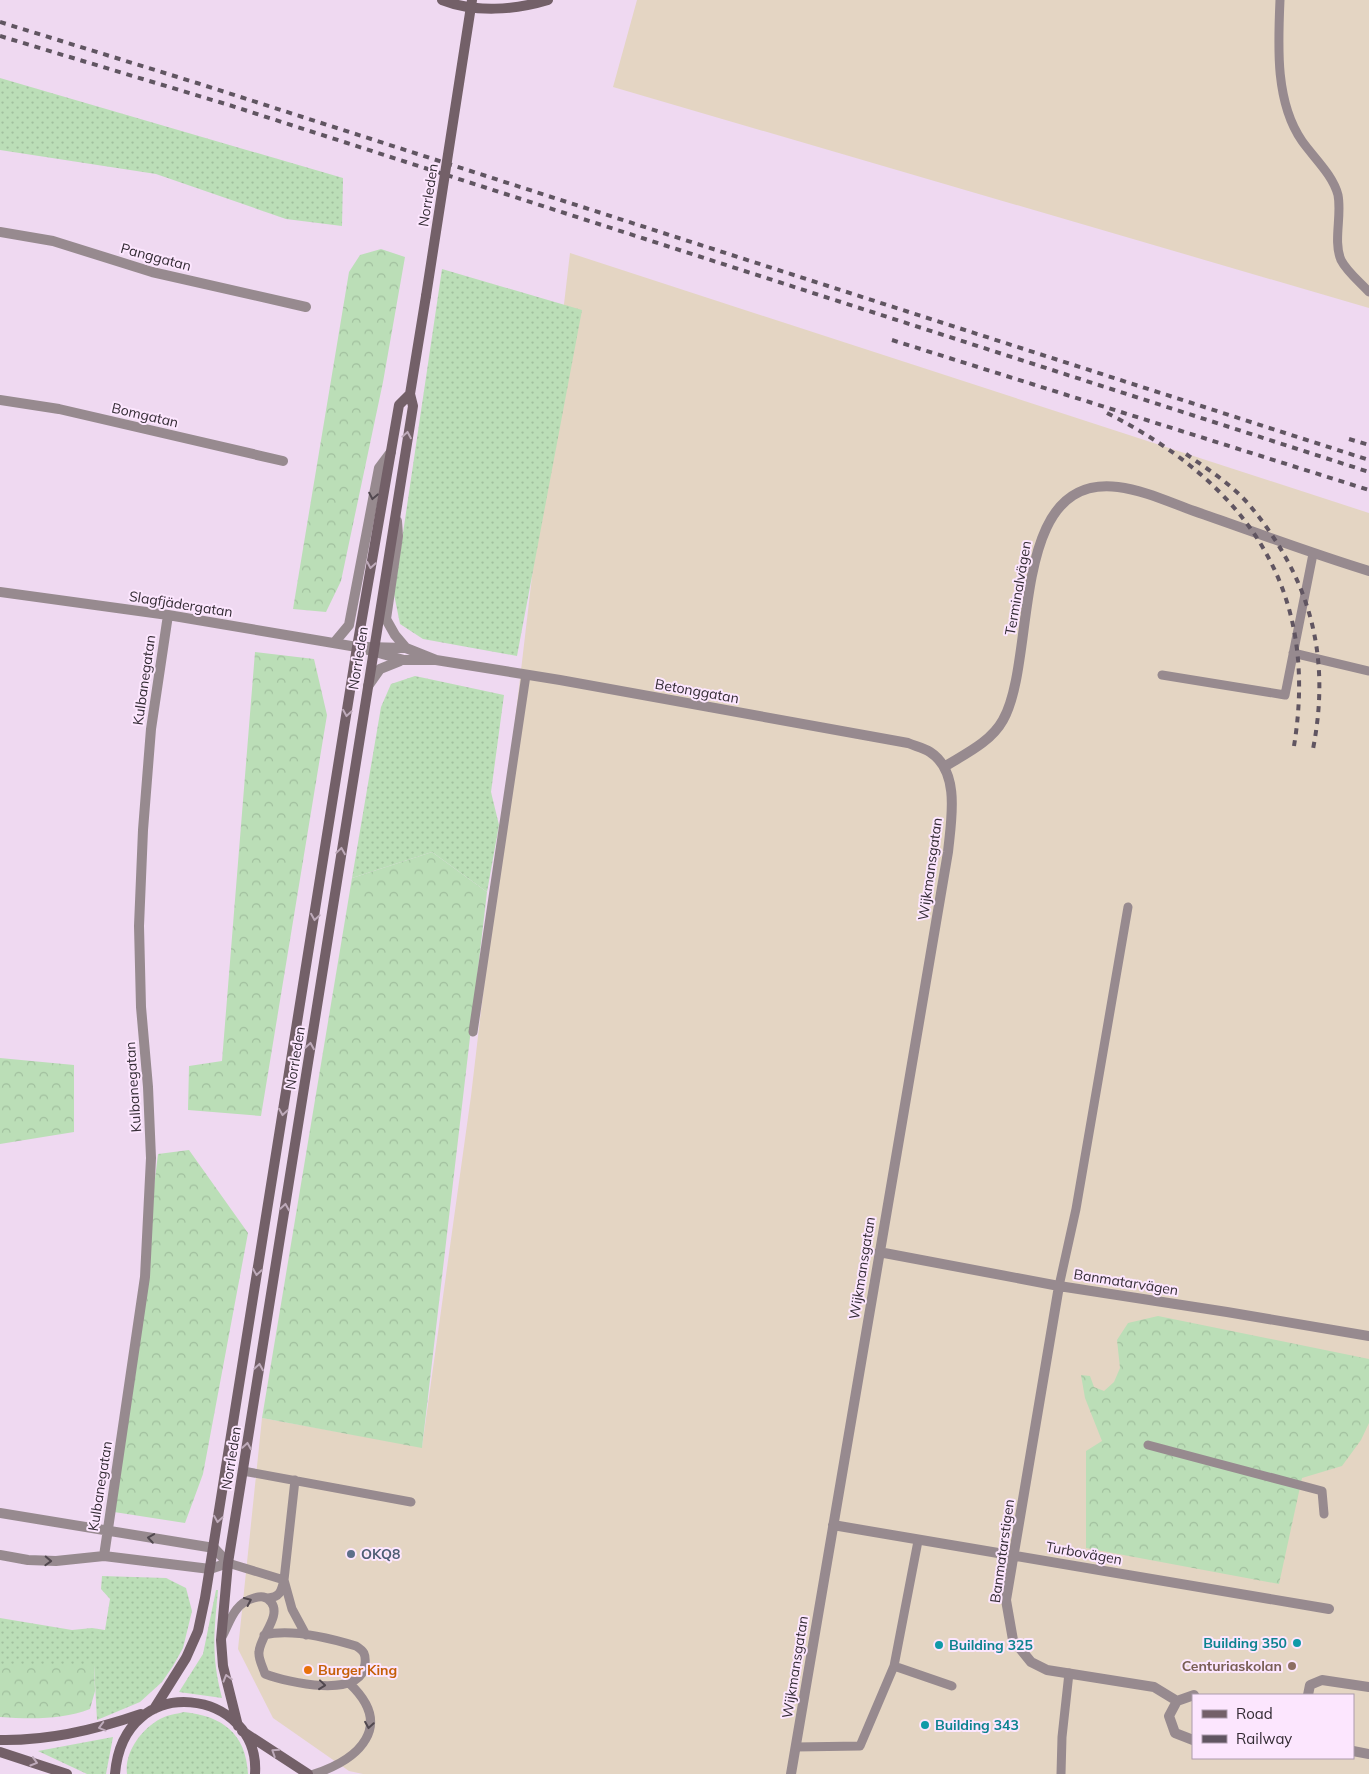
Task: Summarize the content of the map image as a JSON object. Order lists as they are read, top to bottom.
{
  "streets": {
    "main road": ["Norrleden"],
    "street": [
      "Panggatan",
      "Bomgatan",
      "Terminalvägen",
      "Slagfjädergatan",
      "Kulbanegatan",
      "Betonggatan",
      "Wijkmansgatan",
      "Banmatarvägen",
      "Banmatarstigen",
      "Turbovägen"
    ]
  },
  "crossings": [
    ["Norrleden", "Slagfjädergatan"],
    ["Norrleden", "Betonggatan"],
    ["Terminalvägen", "Betonggatan"],
    ["Terminalvägen", "Wijkmansgatan"],
    ["Slagfjädergatan", "Kulbanegatan"],
    ["Slagfjädergatan", "Betonggatan"],
    ["Betonggatan", "Wijkmansgatan"],
    ["Wijkmansgatan", "Banmatarvägen"],
    ["Wijkmansgatan", "Turbovägen"],
    ["Banmatarvägen", "Banmatarstigen"],
    ["Banmatarstigen", "Turbovägen"]
  ],
  "places": [
    "OKQ8",
    "Building 350",
    "Building 325",
    "Centuriaskolan",
    "Burger King",
    "Building 343"
  ],
  "legend": ["Road", "Railway"]
}
